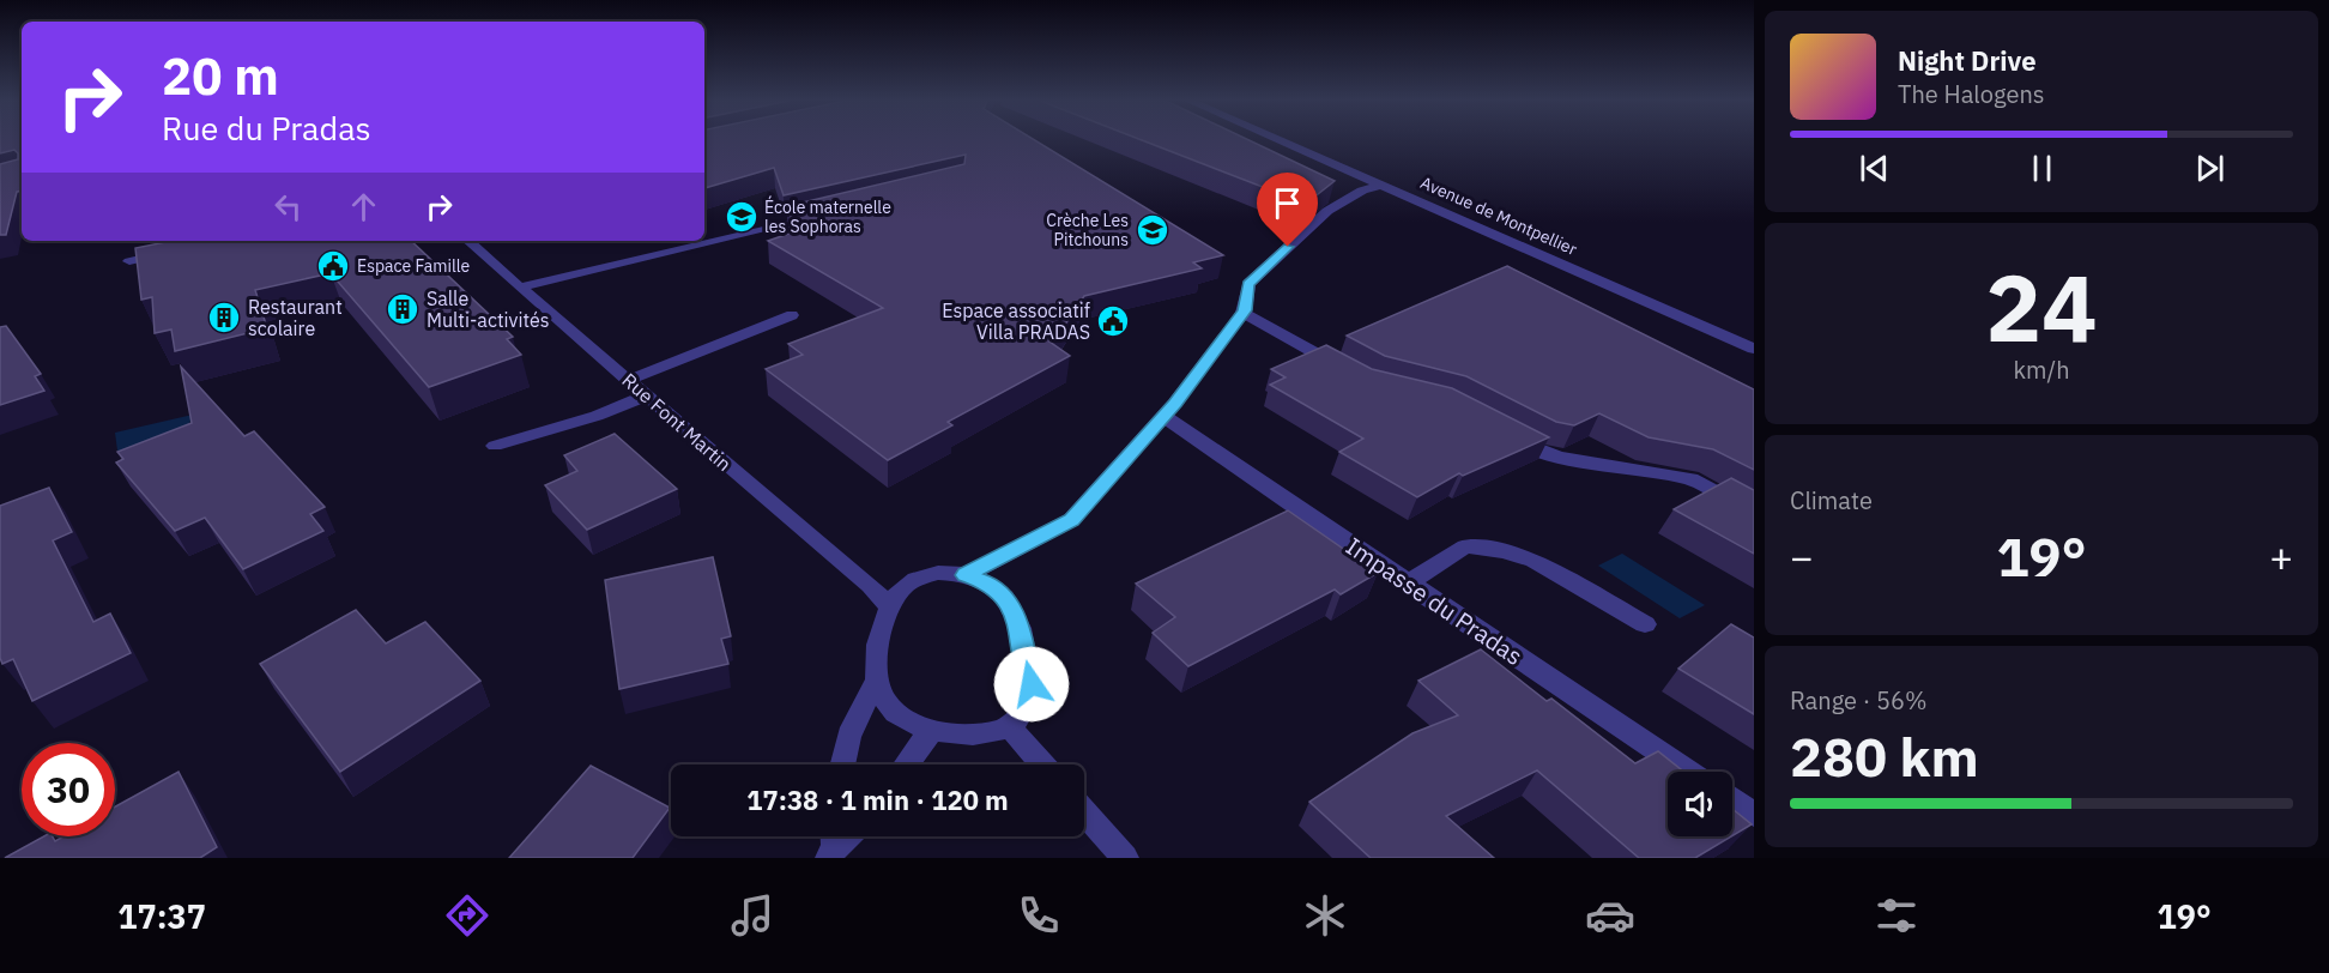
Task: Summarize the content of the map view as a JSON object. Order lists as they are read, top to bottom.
{
  "streets": {
    "street": ["Avenue de Montpellier", "Rue Font Martin", "Impasse du Pradas"]
  },
  "places": {
    "school or university": ["École maternelle les Sophoras", "Crèche Les Pitchouns"],
    "public building": ["Espace Famille", "Espace associatif Villa PRADAS"],
    "building": ["Salle Multi-activités", "Restaurant scolaire"]
  },
  "page": {
    "turn": ["20 m", "Rue du Pradas"],
    "song": ["Night Drive", "The Halogens"],
    "tile": [
      ["24", "km/h"],
      "Climate",
      ["Range · 56%", "280 km"]
    ],
    "heat": ["−", "19°", "+"],
    "limit": "30",
    "trip": "17:38 · 1 min · 120 m",
    "tabs": ["17:37", "19°"]
  }
}
